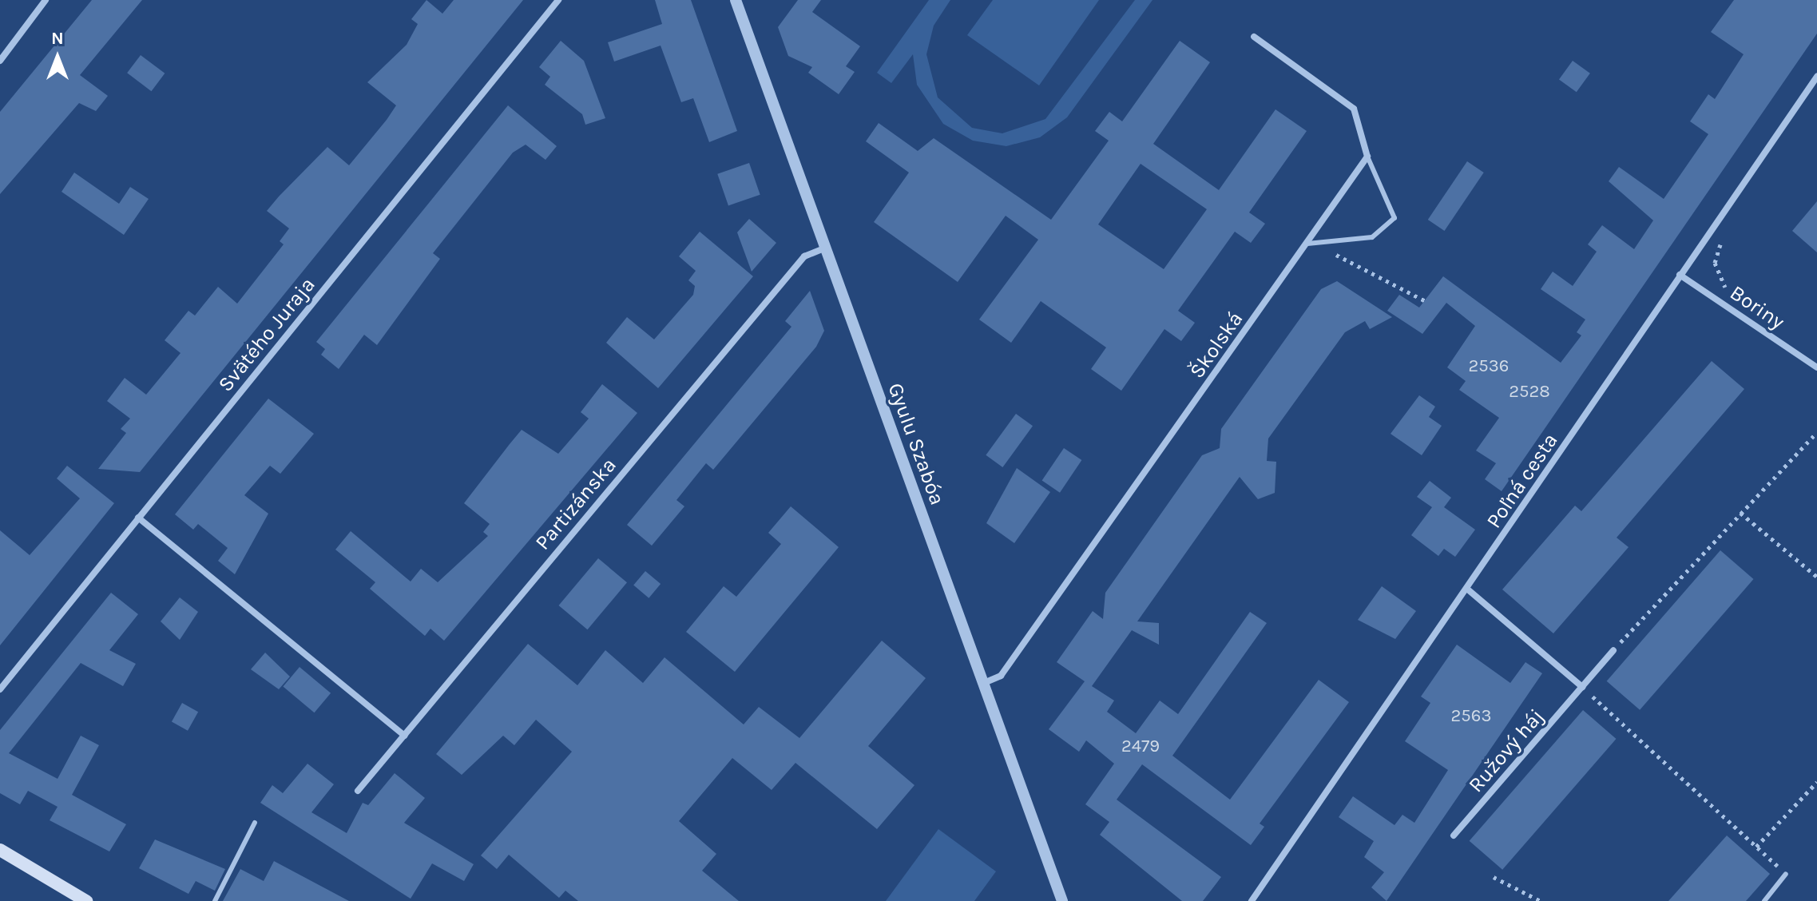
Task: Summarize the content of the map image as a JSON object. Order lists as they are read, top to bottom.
{
  "streets": {
    "street": [
      "Boriny",
      "Svätého Juraja",
      "Školská",
      "Gyulu Szabóa",
      "Poľná cesta",
      "Partizánska",
      "Ružový háj"
    ]
  },
  "crossings": [
    ["Boriny", "Poľná cesta"],
    ["Školská", "Gyulu Szabóa"],
    ["Gyulu Szabóa", "Partizánska"]
  ],
  "house_numbers": [
    "2536",
    "2528",
    "2563",
    "2479"
  ],
  "north": "top"
}
